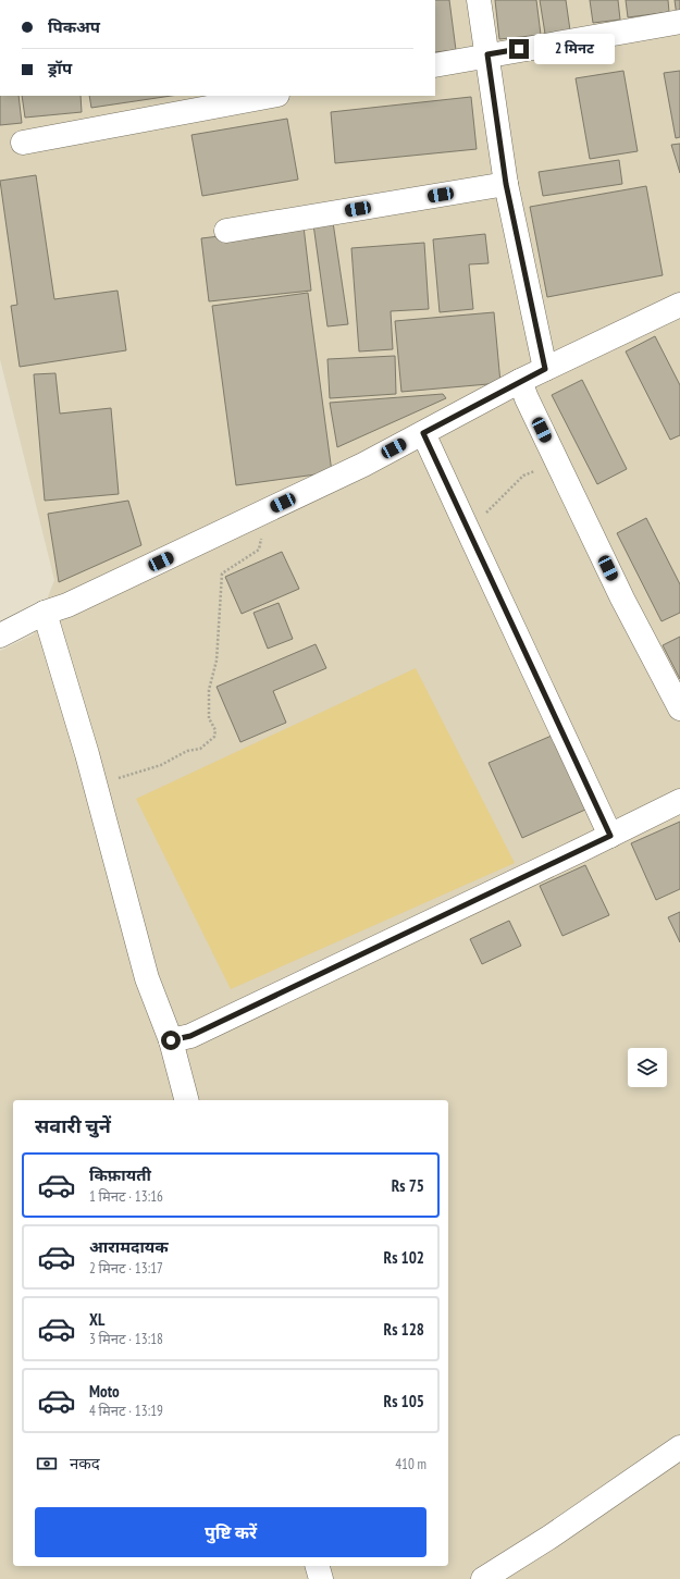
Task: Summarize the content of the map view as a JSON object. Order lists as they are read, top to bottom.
{
  "page": {
    "banner": ["पिकअप", "ड्रॉप"],
    "bubble": "2 मिनट",
    "heading": "सवारी चुनें",
    "list": [
      {
        "name": "किफ़ायती",
        "note": "1 मिनट · 13:16",
        "value": "Rs 75"
      },
      {
        "name": "आरामदायक",
        "note": "2 मिनट · 13:17",
        "value": "Rs 102"
      },
      {
        "name": "XL",
        "note": "3 मिनट · 13:18",
        "value": "Rs 128"
      },
      {
        "name": "Moto",
        "note": "4 मिनट · 13:19",
        "value": "Rs 105"
      }
    ],
    "pay": ["नकद", "410 m"],
    "buttons": "पुष्टि करें"
  }
}
